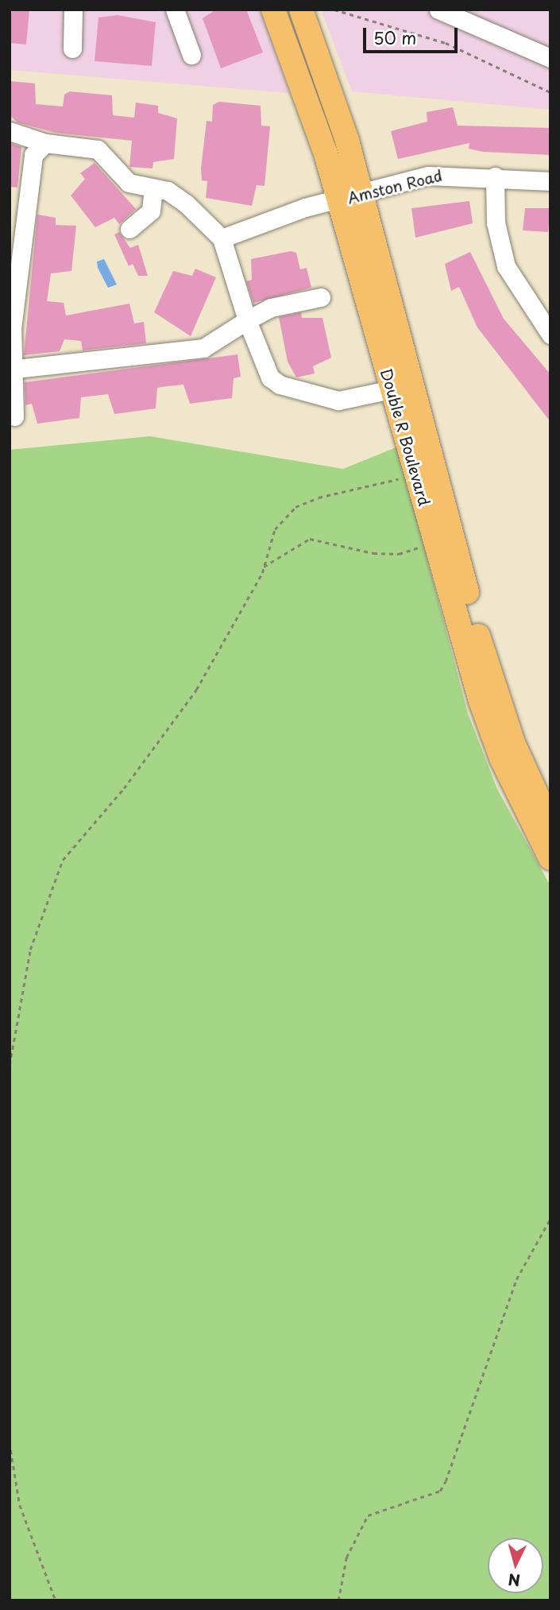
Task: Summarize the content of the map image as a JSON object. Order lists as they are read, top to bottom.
{
  "streets": {
    "main road": ["Double R Boulevard"],
    "street": ["Amston Road"]
  },
  "crossings": [
    ["Amston Road", "Double R Boulevard"]
  ],
  "scale_bar": "50 m",
  "north": "bottom"
}
